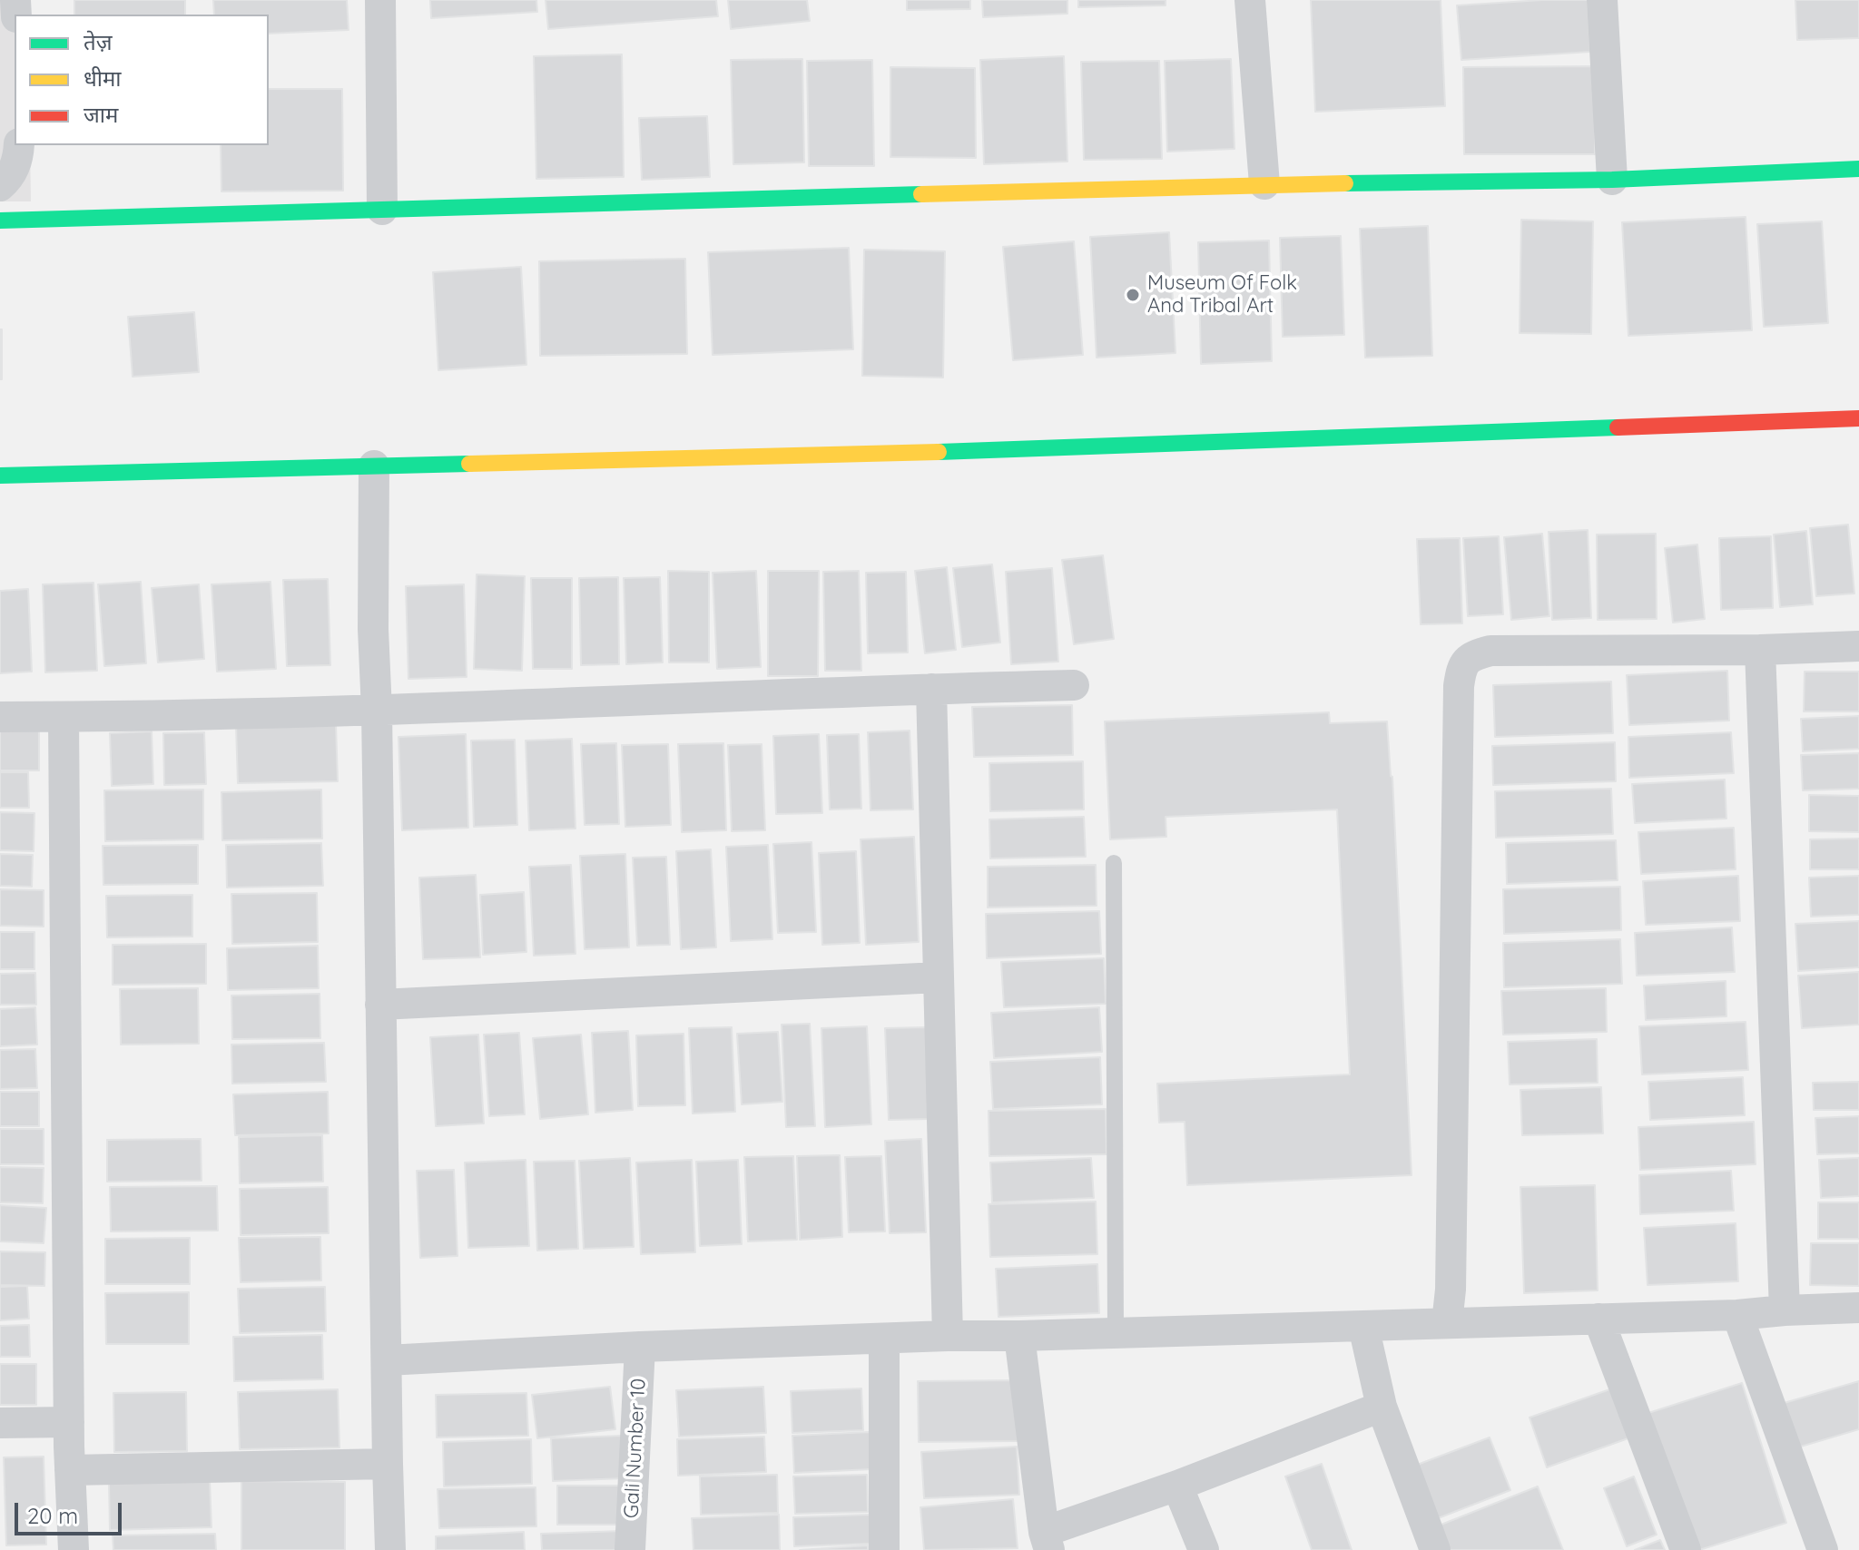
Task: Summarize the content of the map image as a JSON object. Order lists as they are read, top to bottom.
{
  "streets": {
    "street": ["Gali Number 10"]
  },
  "places": ["Museum Of Folk And Tribal Art"],
  "legend": ["तेज़", "धीमा", "जाम"],
  "scale_bar": "20 m"
}
